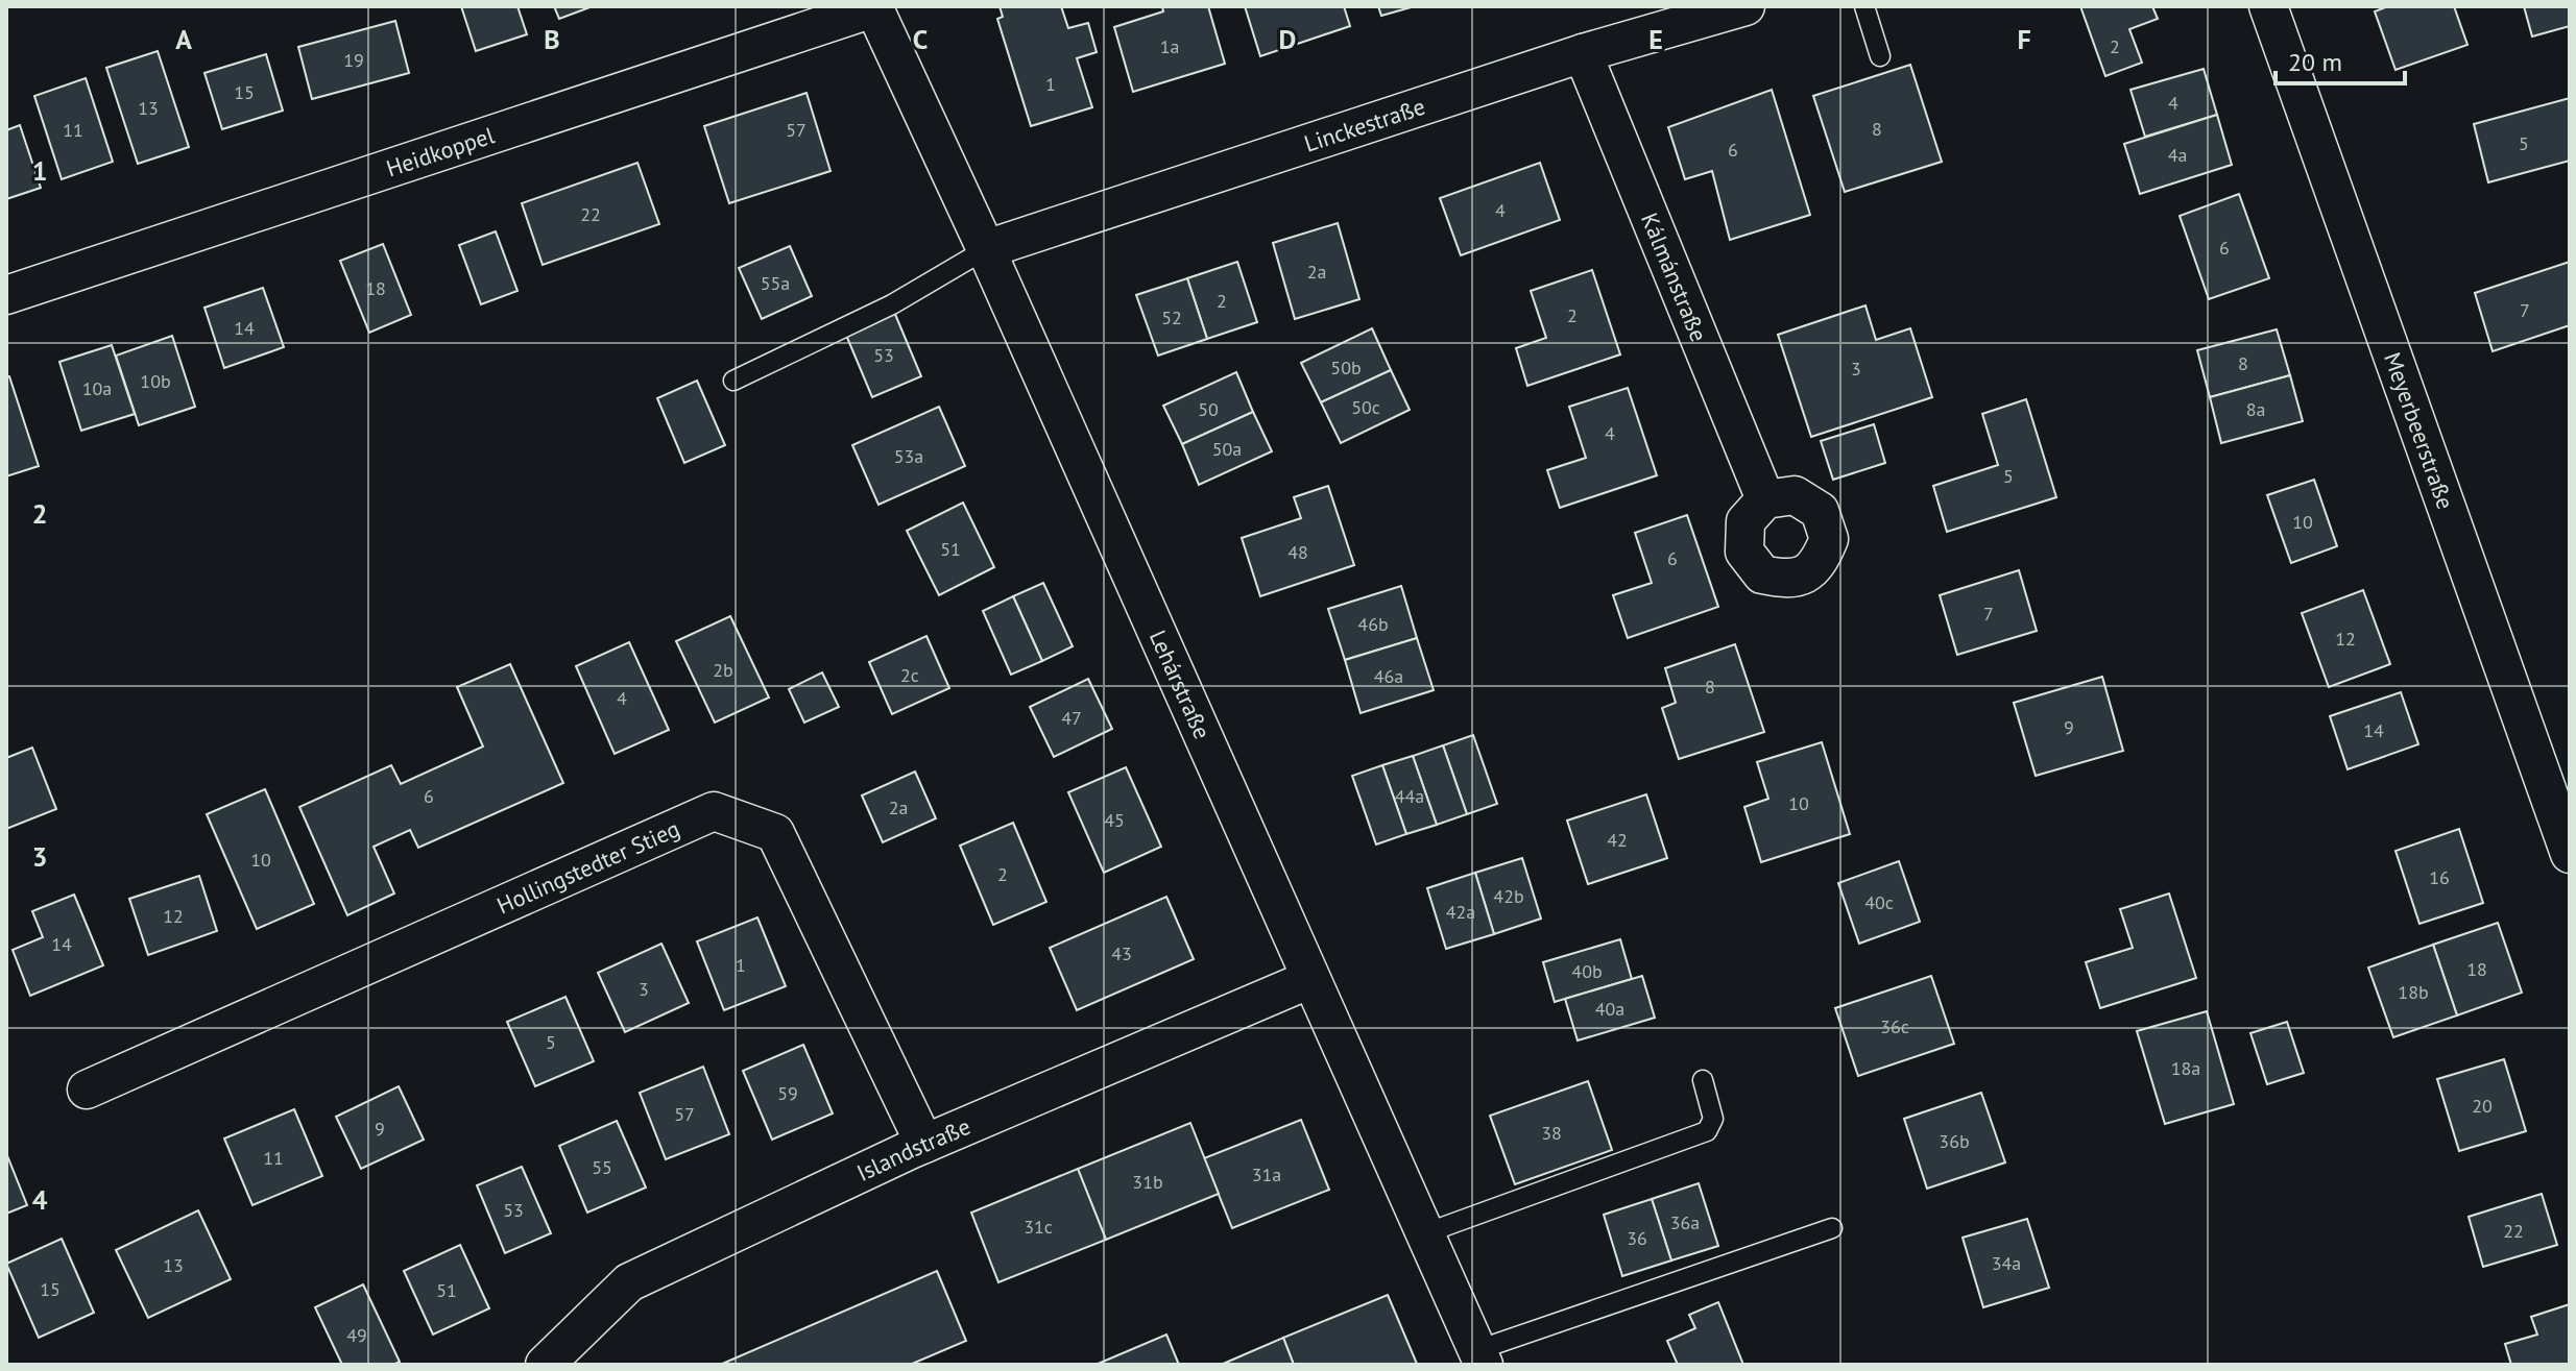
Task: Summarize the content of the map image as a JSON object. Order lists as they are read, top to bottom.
{
  "streets": {
    "street": [
      "Linckestraße",
      "Heidkoppel",
      "Kálmánstraße",
      "Meyerbeerstraße",
      "Lehárstraße",
      "Hollingstedter Stieg",
      "Islandstraße"
    ]
  },
  "crossings": [
    ["Linckestraße", "Kálmánstraße"],
    ["Linckestraße", "Lehárstraße"],
    ["Heidkoppel", "Lehárstraße"],
    ["Lehárstraße", "Islandstraße"],
    ["Hollingstedter Stieg", "Islandstraße"]
  ],
  "house_numbers": [
    "1a",
    "2",
    "19",
    "1",
    "15",
    "4",
    "13",
    "8",
    "11",
    "57",
    "5",
    "6",
    "4a",
    "4",
    "22",
    "6",
    "2a",
    "55a",
    "18",
    "2",
    "7",
    "2",
    "52",
    "14",
    "53",
    "8",
    "50b",
    "3",
    "10b",
    "10a",
    "50c",
    "50",
    "8a",
    "4",
    "50a",
    "53a",
    "5",
    "10",
    "51",
    "48",
    "6",
    "7",
    "46b",
    "12",
    "2b",
    "2c",
    "46a",
    "8",
    "4",
    "47",
    "9",
    "14",
    "6",
    "44a",
    "10",
    "2a",
    "45",
    "42",
    "10",
    "2",
    "16",
    "42b",
    "40c",
    "42a",
    "12",
    "14",
    "43",
    "1",
    "18",
    "40b",
    "3",
    "18b",
    "40a",
    "36c",
    "5",
    "18a",
    "59",
    "20",
    "57",
    "9",
    "38",
    "36b",
    "11",
    "55",
    "31a",
    "31b",
    "53",
    "36a",
    "31c",
    "22",
    "36",
    "34a",
    "13",
    "15",
    "51",
    "49"
  ],
  "scale_bar": "20 m",
  "grid": {
    "columns": [
      "A",
      "B",
      "C",
      "D",
      "E",
      "F"
    ],
    "rows": [
      "1",
      "2",
      "3",
      "4"
    ]
  }
}
